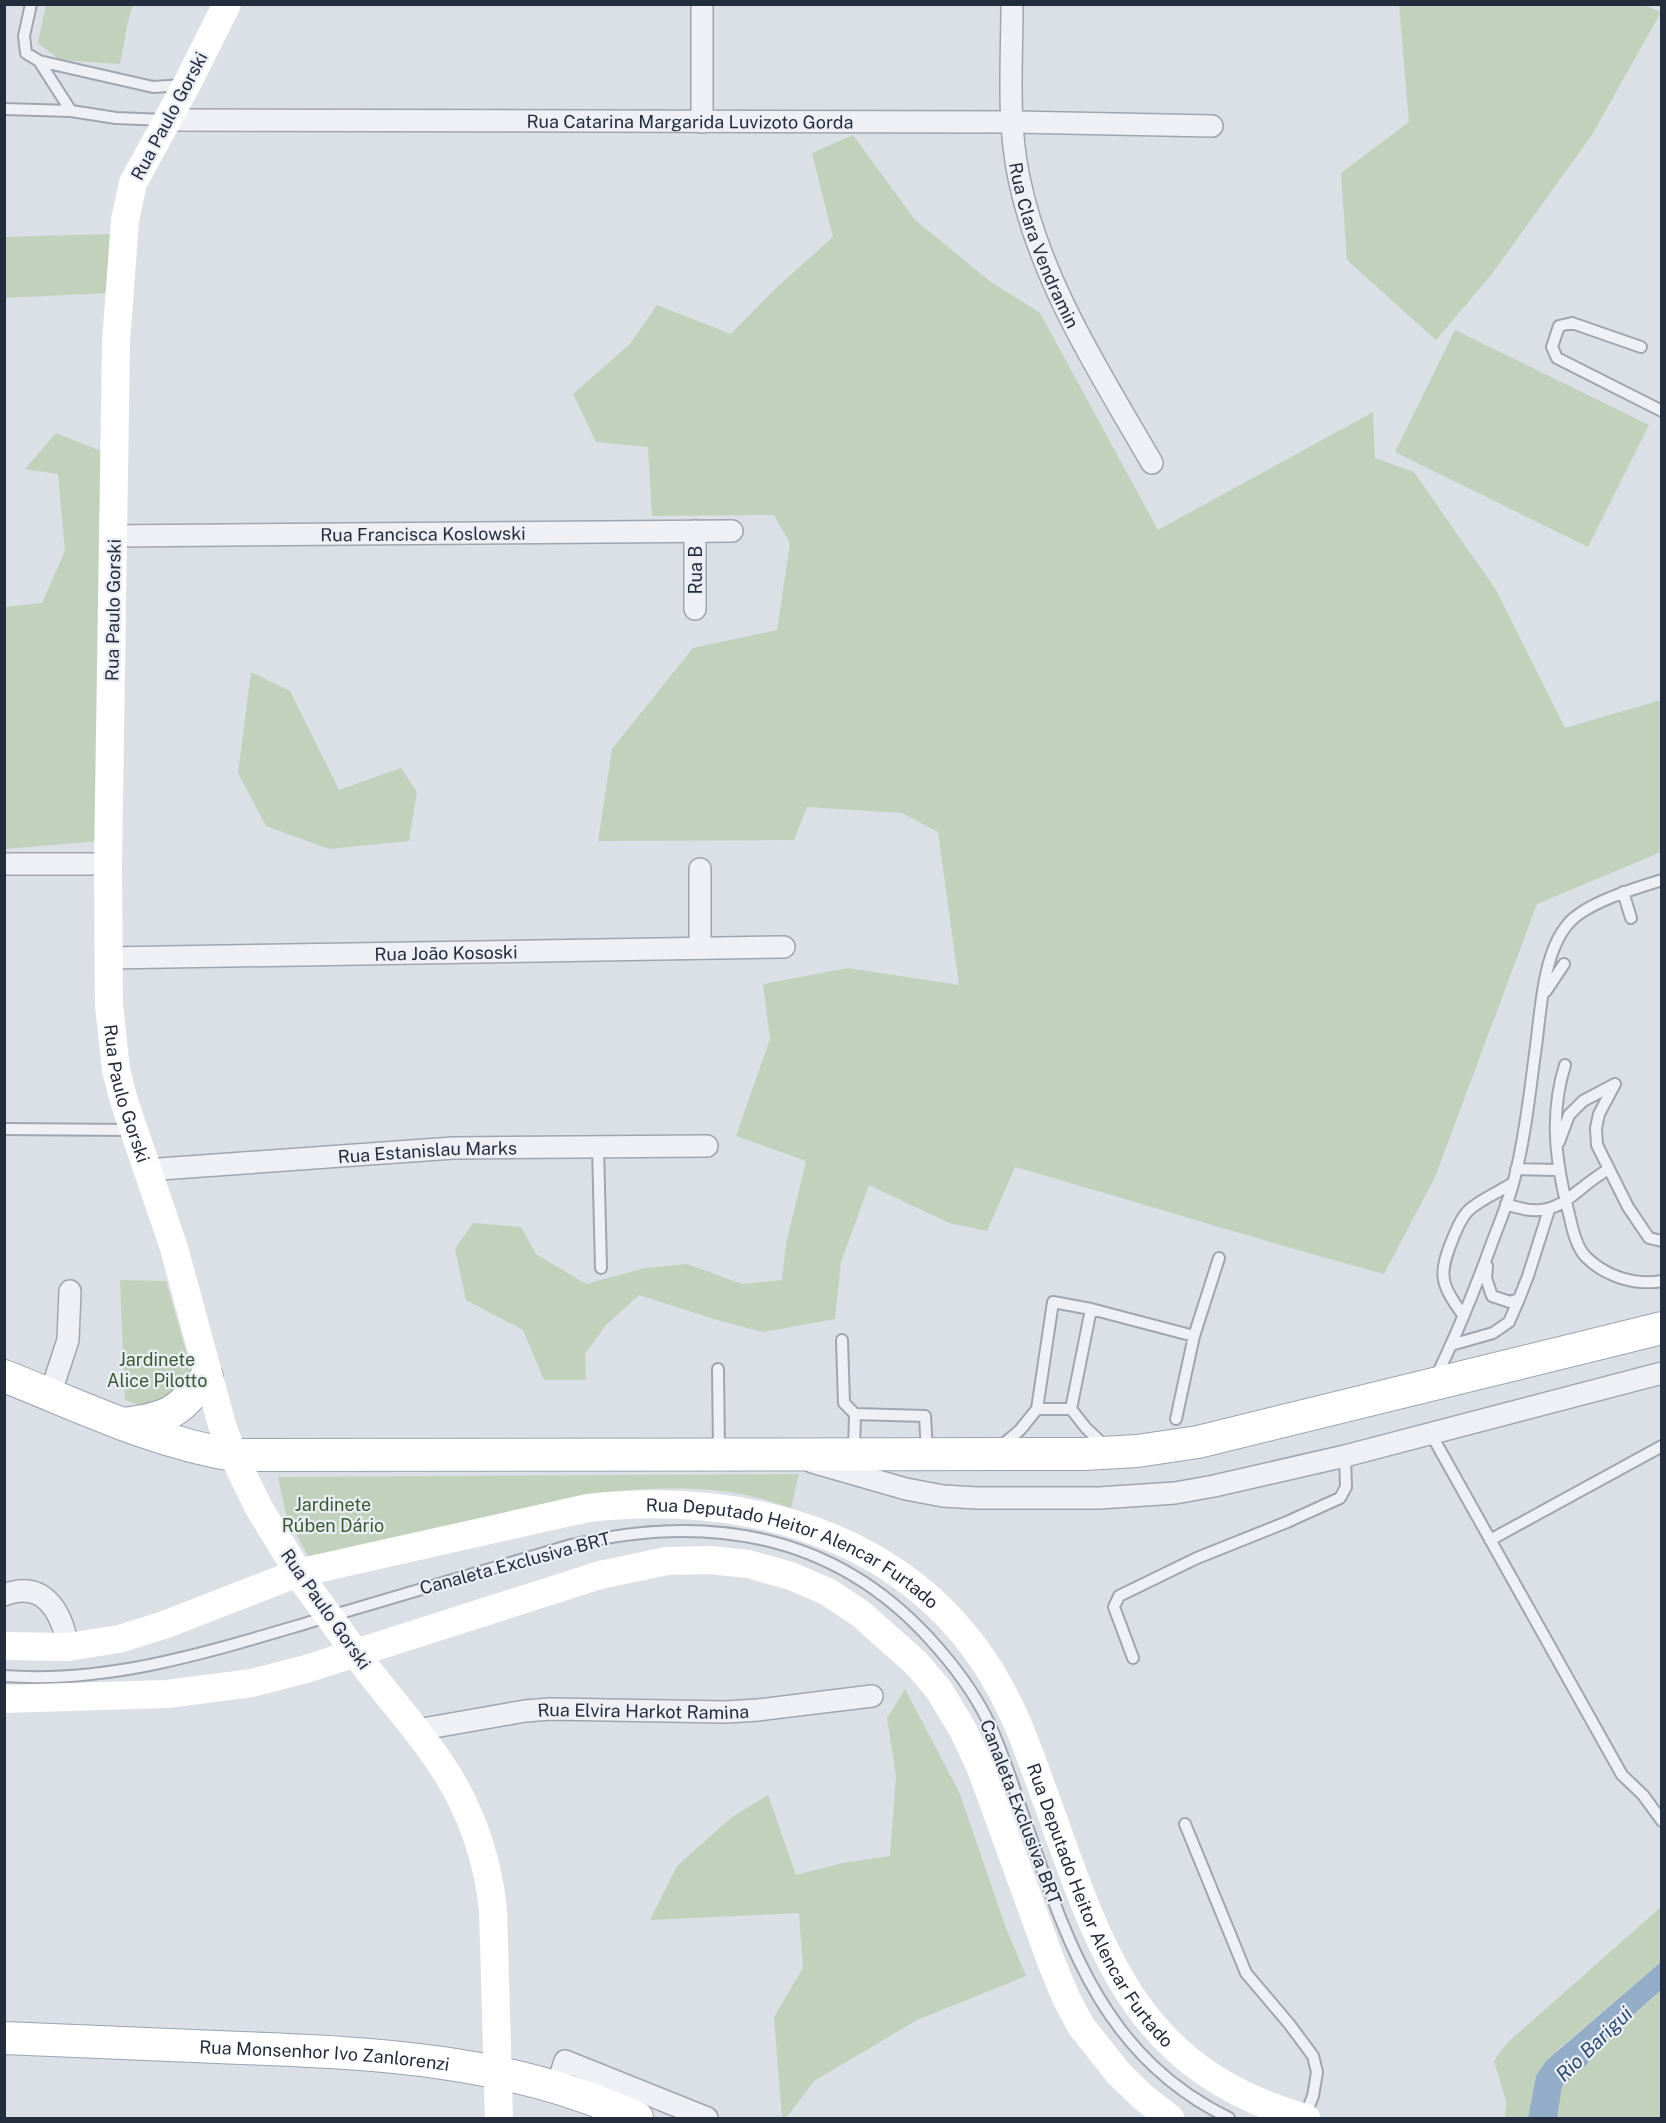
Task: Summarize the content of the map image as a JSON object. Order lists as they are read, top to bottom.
{
  "streets": {
    "main road": ["Rua Monsenhor Ivo Zanlorenzi"],
    "street": [
      "Rua Paulo Gorski",
      "Rua Catarina Margarida Luvizoto Gorda",
      "Rua Clara Vendramin",
      "Rua Francisca Koslowski",
      "Rua B",
      "Rua João Kososki",
      "Rua Estanislau Marks",
      "Rua Deputado Heitor Alencar Furtado",
      "Rua Elvira Harkot Ramina"
    ],
    "lane": ["Canaleta Exclusiva BRT"]
  },
  "crossings": [
    ["Rua Paulo Gorski", "Rua Catarina Margarida Luvizoto Gorda"],
    ["Rua Paulo Gorski", "Rua Francisca Koslowski"],
    ["Rua Paulo Gorski", "Rua João Kososki"],
    ["Rua Paulo Gorski", "Rua Estanislau Marks"],
    ["Rua Paulo Gorski", "Rua Deputado Heitor Alencar Furtado"],
    ["Rua Paulo Gorski", "Rua Elvira Harkot Ramina"],
    ["Rua Paulo Gorski", "Rua Monsenhor Ivo Zanlorenzi"],
    ["Rua Catarina Margarida Luvizoto Gorda", "Rua Clara Vendramin"],
    ["Rua Francisca Koslowski", "Rua B"]
  ],
  "water": ["Rio Barigui"],
  "parks": ["Jardinete Alice Pilotto", "Jardinete Rúben Dário"]
}
